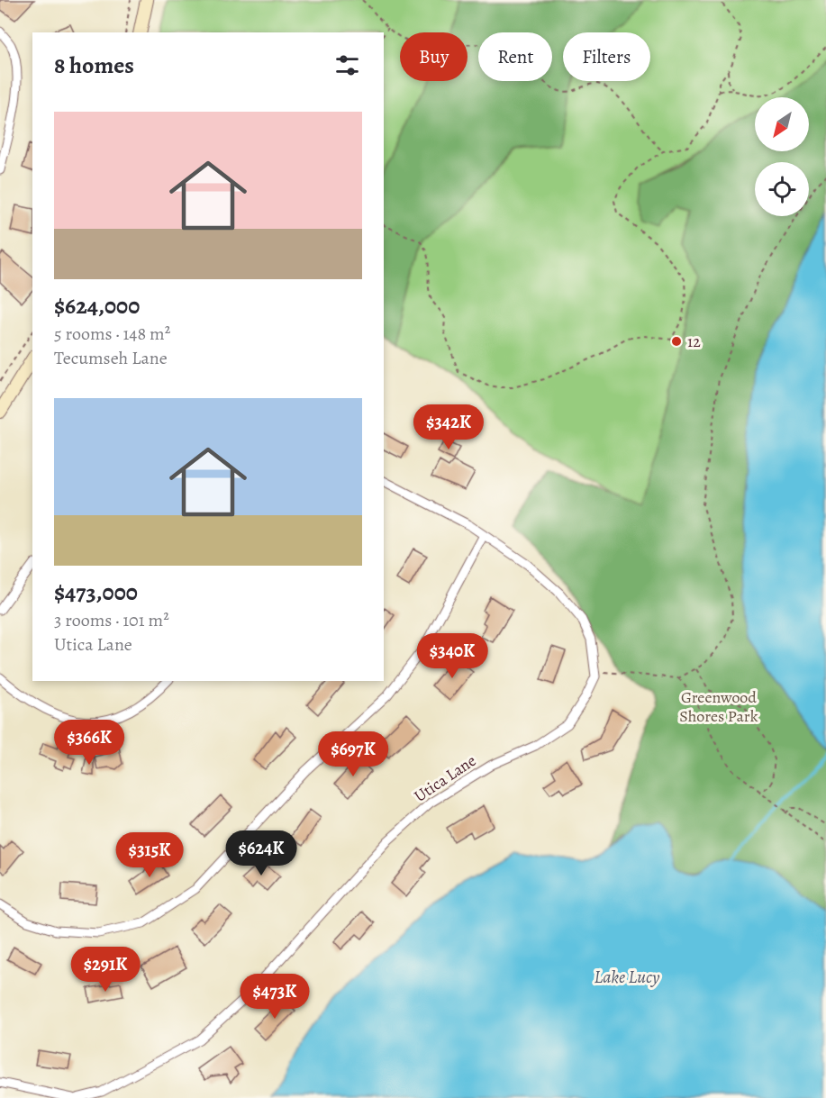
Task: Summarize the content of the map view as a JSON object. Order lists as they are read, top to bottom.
{
  "streets": {
    "street": ["Utica Lane"]
  },
  "water": ["Lake Lucy"],
  "parks": ["Greenwood Shores Park"],
  "places": ["12"],
  "north": "bottom left",
  "page": {
    "chip": ["Buy", "Rent", "Filters"],
    "heading": "8 homes",
    "list": [
      {
        "name": "$624,000",
        "note": "5 rooms · 148 m² · Tecumseh Lane"
      },
      {
        "name": "$473,000",
        "note": "3 rooms · 101 m² · Utica Lane"
      }
    ],
    "price": [
      "$342K",
      "$340K",
      "$366K",
      "$697K",
      "$624K",
      "$315K",
      "$291K",
      "$473K"
    ]
  }
}
